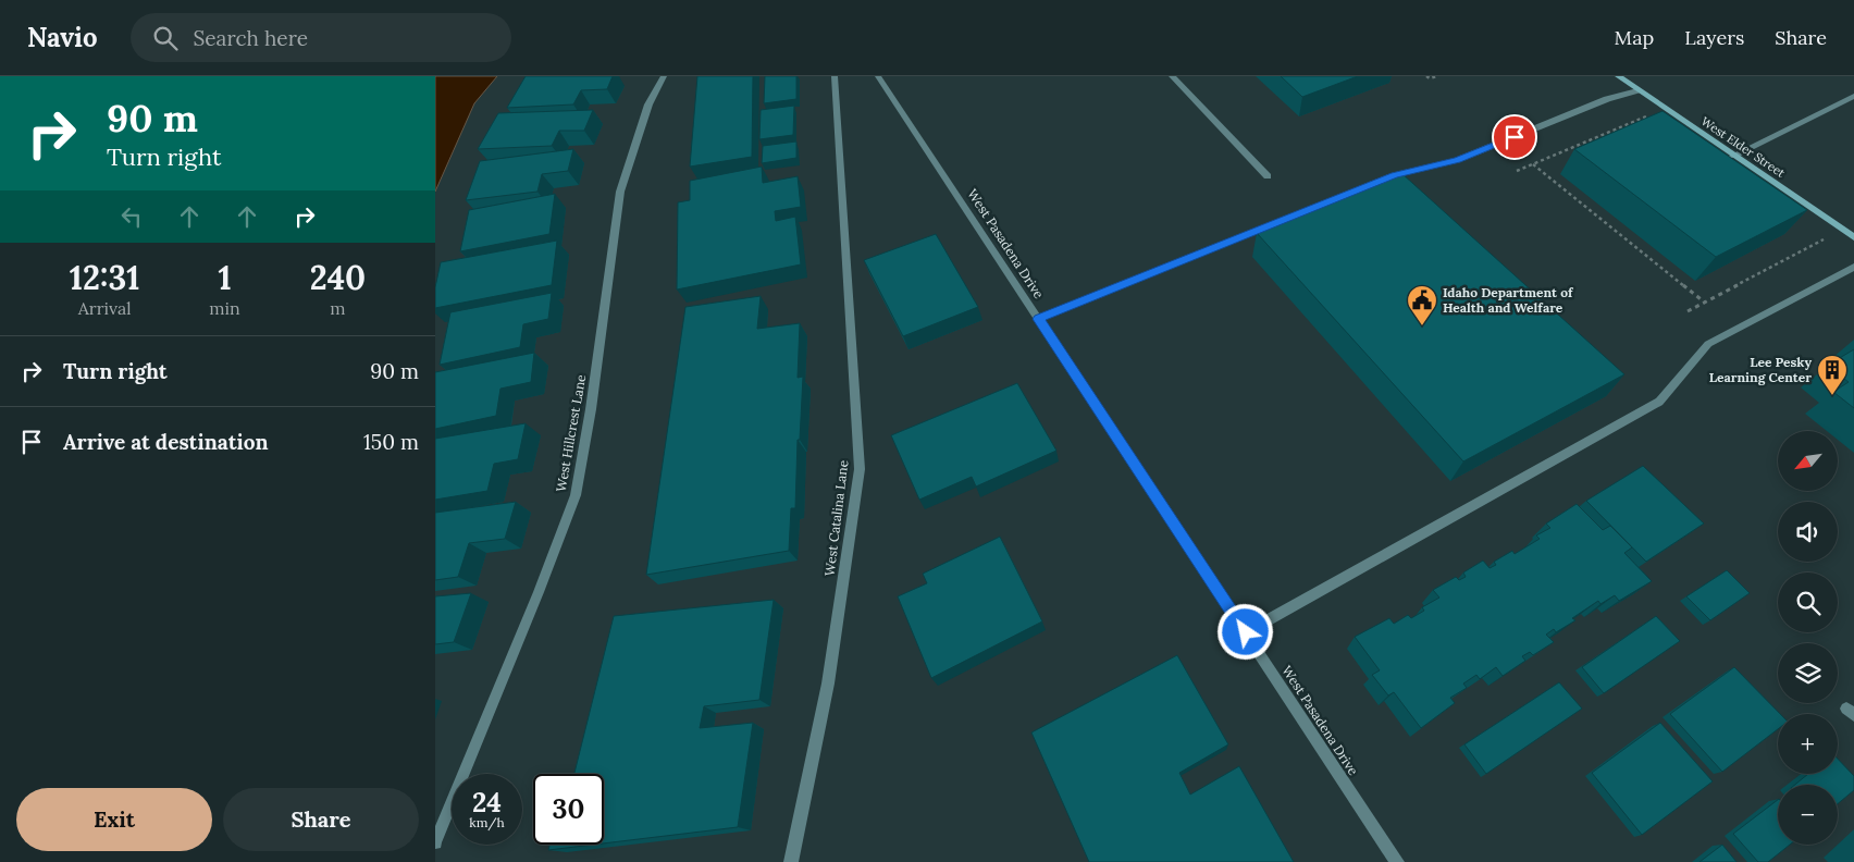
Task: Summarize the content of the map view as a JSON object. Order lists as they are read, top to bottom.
{
  "streets": {
    "street": [
      "West Elder Street",
      "West Pasadena Drive",
      "West Hillcrest Lane",
      "West Catalina Lane"
    ]
  },
  "places": {
    "public building": ["Idaho Department of Health and Welfare"],
    "building": ["Lee Pesky Learning Center"]
  },
  "north": "bottom left",
  "page": {
    "header": "Navio",
    "search": "Search here",
    "nav": ["Map", "Layers", "Share"],
    "turn": ["90 m", "Turn right"],
    "eta": [
      "12:31",
      "Arrival",
      "1",
      "min",
      "240",
      "m"
    ],
    "list": [
      {
        "name": "Turn right",
        "value": "90 m"
      },
      {
        "name": "Arrive at destination",
        "value": "150 m"
      }
    ],
    "map_buttons": ["+", "−"],
    "speed": "24 km/h",
    "limit": "30",
    "buttons": ["Exit", "Share"]
  }
}
